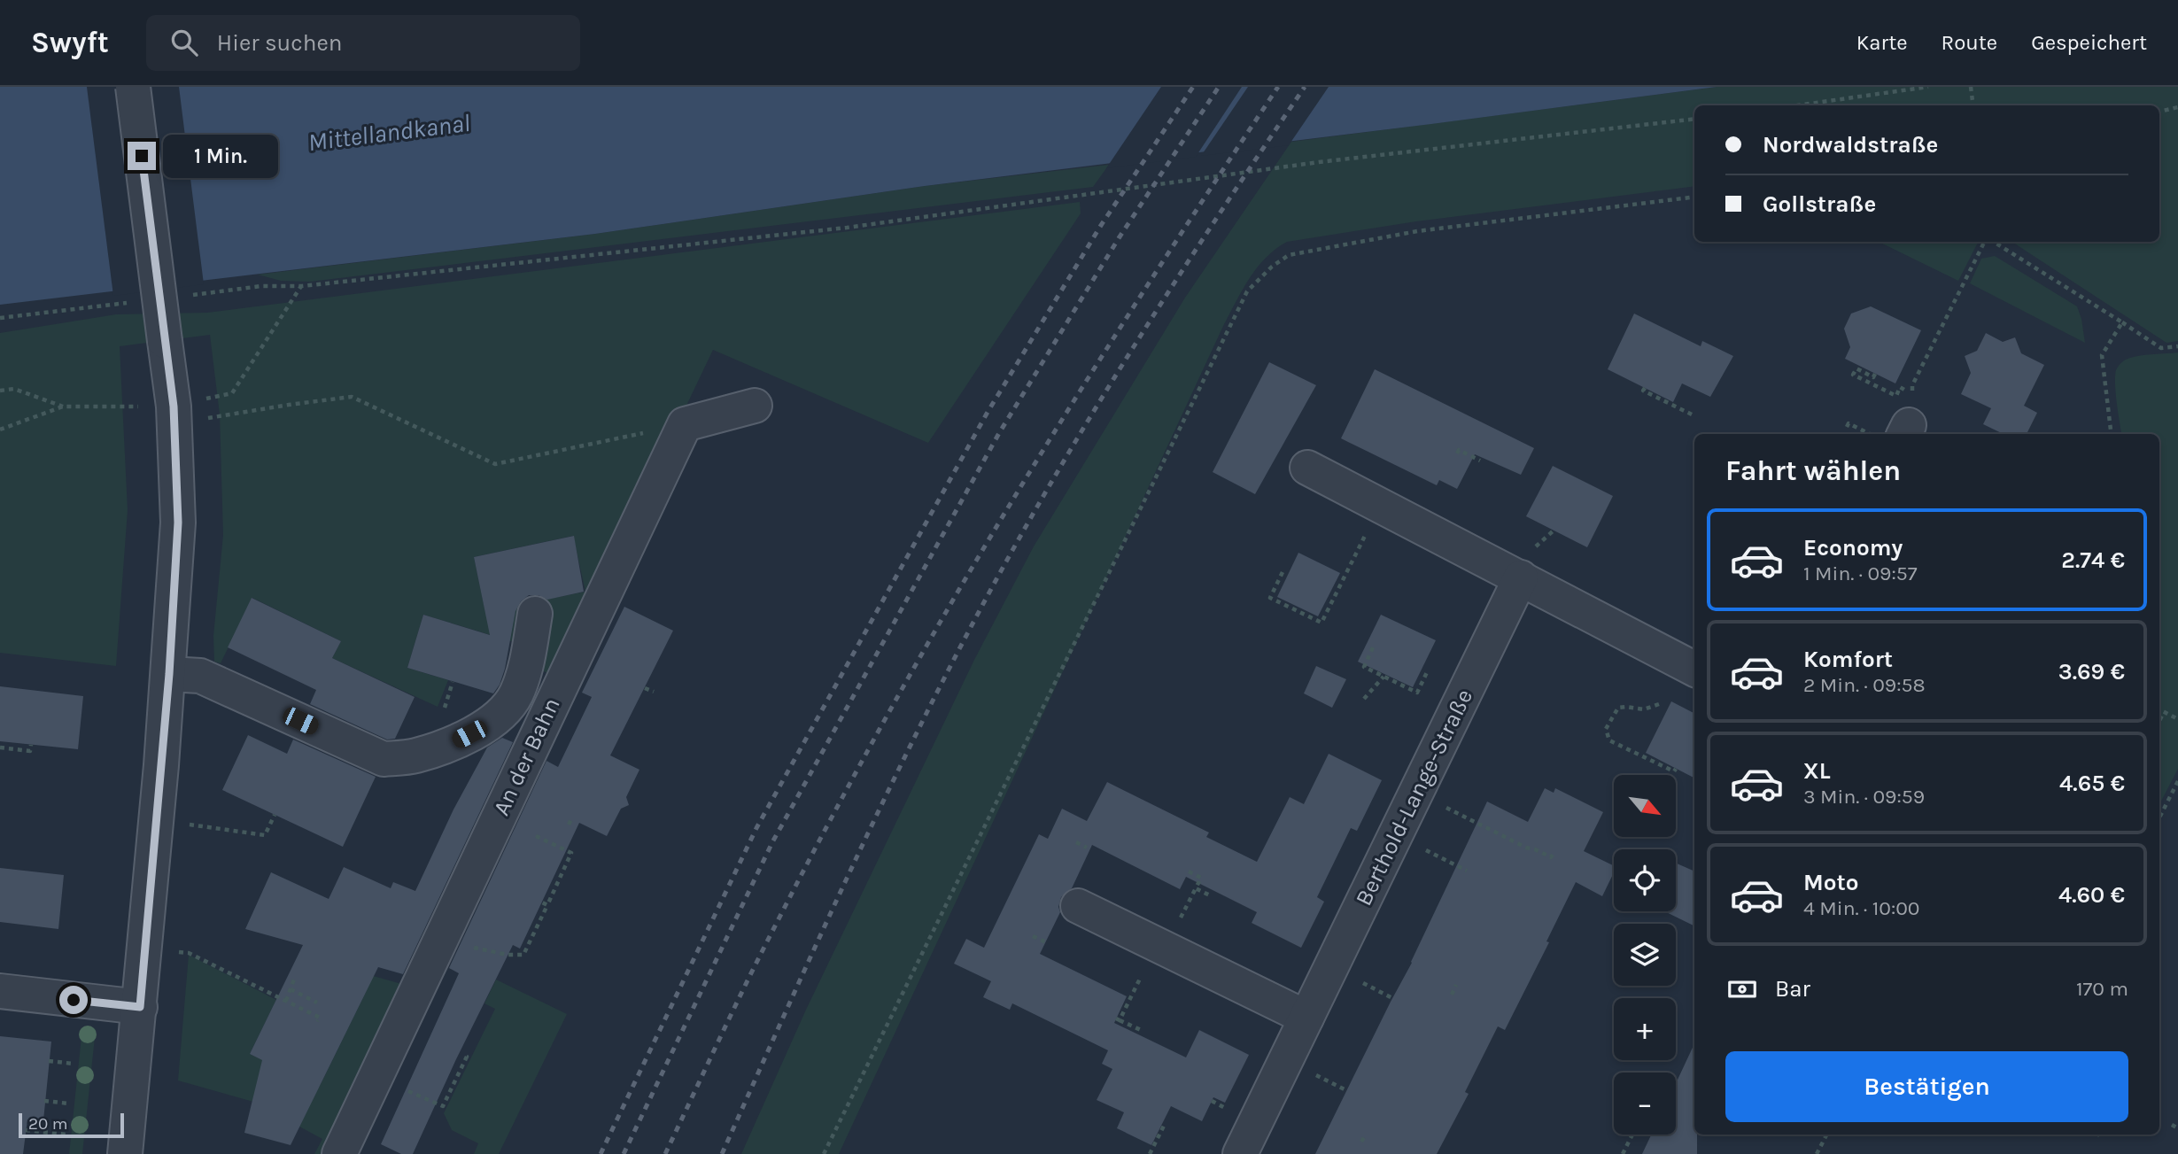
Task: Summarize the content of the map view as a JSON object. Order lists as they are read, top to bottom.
{
  "streets": {
    "street": ["An der Bahn", "Berthold-Lange-Straße"]
  },
  "water": ["Mittellandkanal"],
  "scale_bar": "20 m",
  "north": "bottom right",
  "page": {
    "header": "Swyft",
    "search": "Hier suchen",
    "nav": ["Karte", "Route", "Gespeichert"],
    "banner": ["Nordwaldstraße", "Gollstraße"],
    "bubble": "1 Min.",
    "heading": "Fahrt wählen",
    "list": [
      {
        "name": "Economy",
        "note": "1 Min. · 09:57",
        "value": "2.74 €"
      },
      {
        "name": "Komfort",
        "note": "2 Min. · 09:58",
        "value": "3.69 €"
      },
      {
        "name": "XL",
        "note": "3 Min. · 09:59",
        "value": "4.65 €"
      },
      {
        "name": "Moto",
        "note": "4 Min. · 10:00",
        "value": "4.60 €"
      }
    ],
    "map_buttons": ["+", "−"],
    "pay": ["Bar", "170 m"],
    "buttons": "Bestätigen",
    "scale": "20 m"
  }
}
